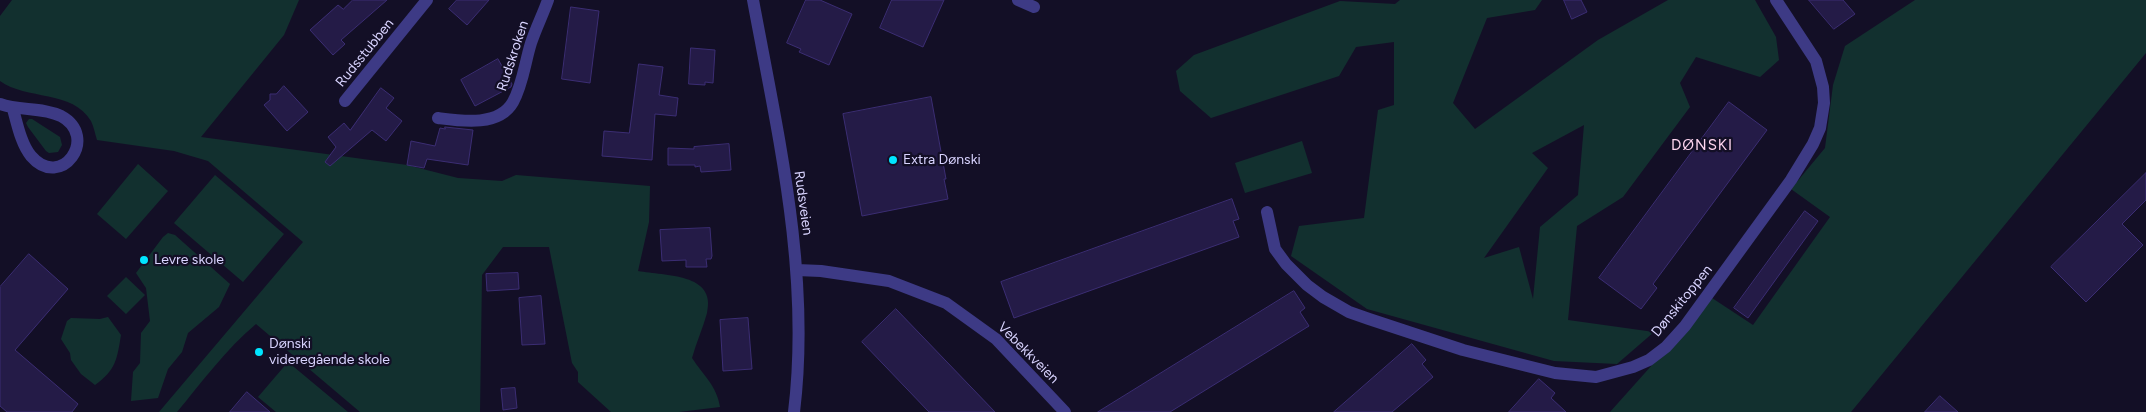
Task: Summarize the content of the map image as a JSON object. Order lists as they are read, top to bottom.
{
  "streets": {
    "street": [
      "Rudsstubben",
      "Rudskroken",
      "Rudsveien",
      "Dønskitoppen",
      "Vebekkveien"
    ]
  },
  "crossings": [
    ["Rudsveien", "Vebekkveien"]
  ],
  "districts": ["DØNSKI"],
  "places": ["Extra Dønski", "Levre skole", "Dønski videregående skole"]
}
